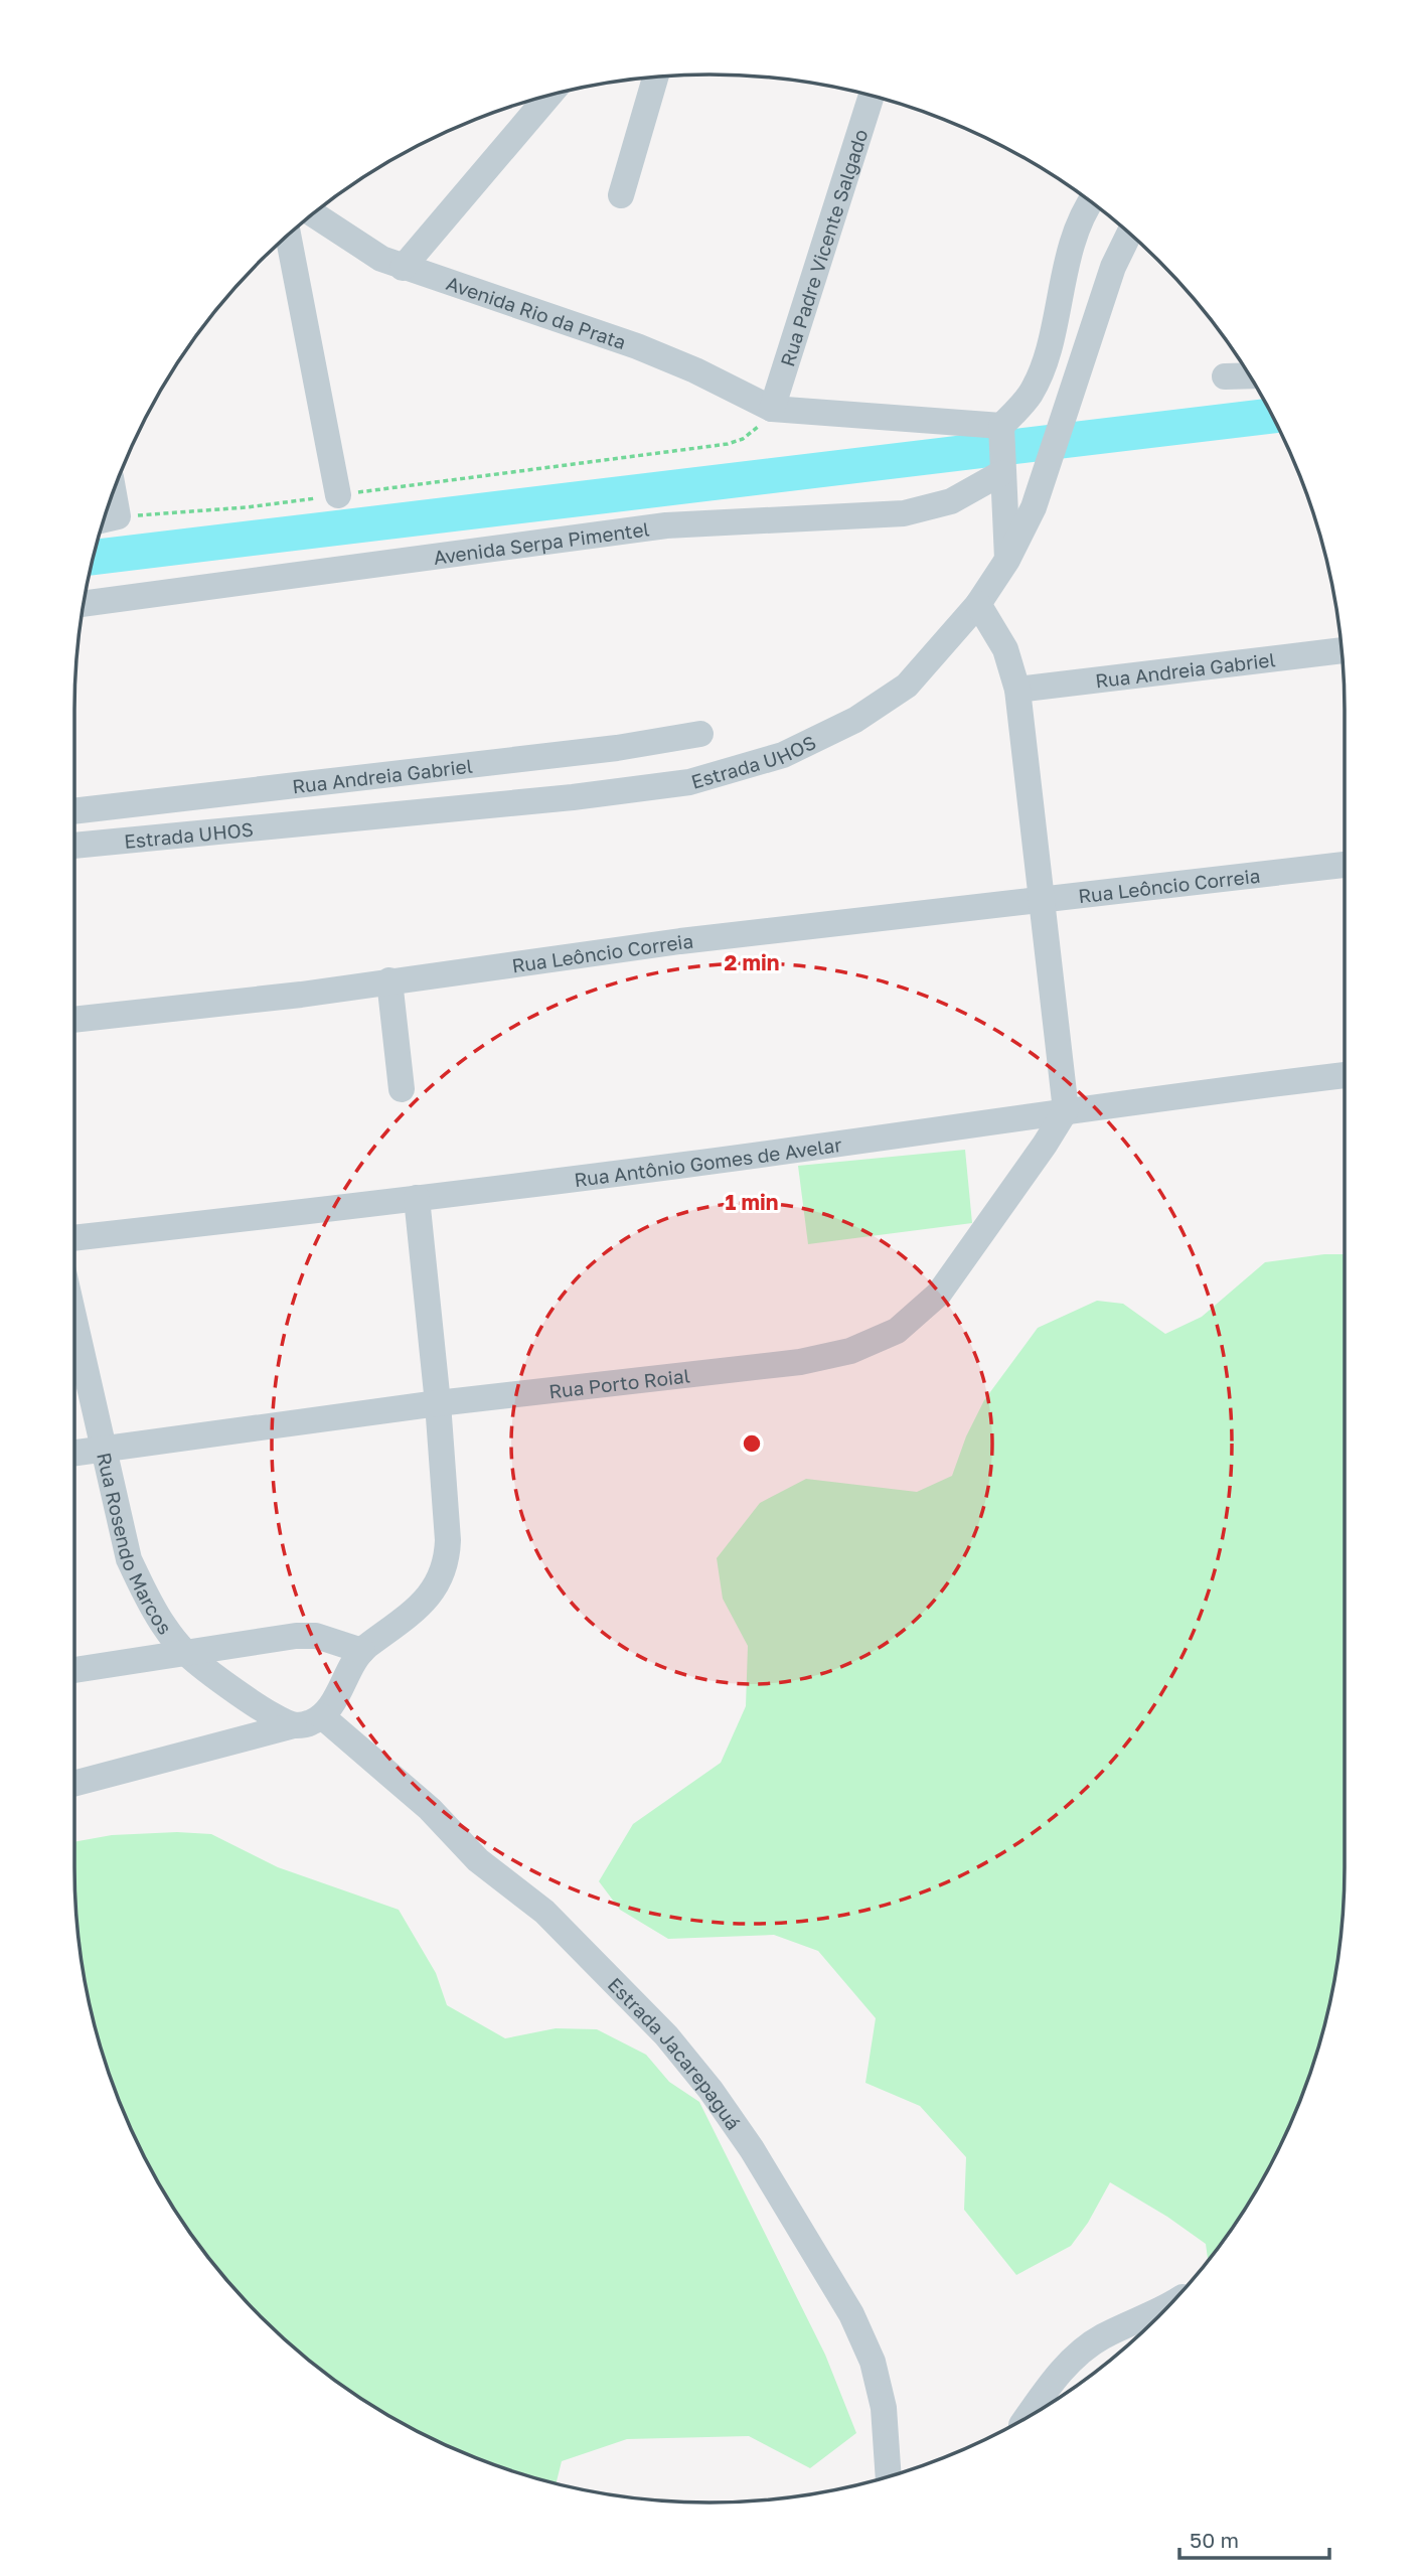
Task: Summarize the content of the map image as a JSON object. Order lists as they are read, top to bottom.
{
  "streets": {
    "street": [
      "Rua Padre Vicente Salgado",
      "Avenida Rio da Prata",
      "Avenida Serpa Pimentel",
      "Rua Andreia Gabriel",
      "Estrada UHOS",
      "Rua Leôncio Correia",
      "Rua Antônio Gomes de Avelar",
      "Rua Porto Roial",
      "Rua Rosendo Marcos",
      "Estrada Jacarepaguá"
    ]
  },
  "crossings": [
    ["Rua Padre Vicente Salgado", "Avenida Rio da Prata"],
    ["Rua Antônio Gomes de Avelar", "Rua Porto Roial"],
    ["Rua Porto Roial", "Rua Rosendo Marcos"]
  ],
  "scale_bar": "50 m",
  "rings": ["2 min", "1 min"]
}
